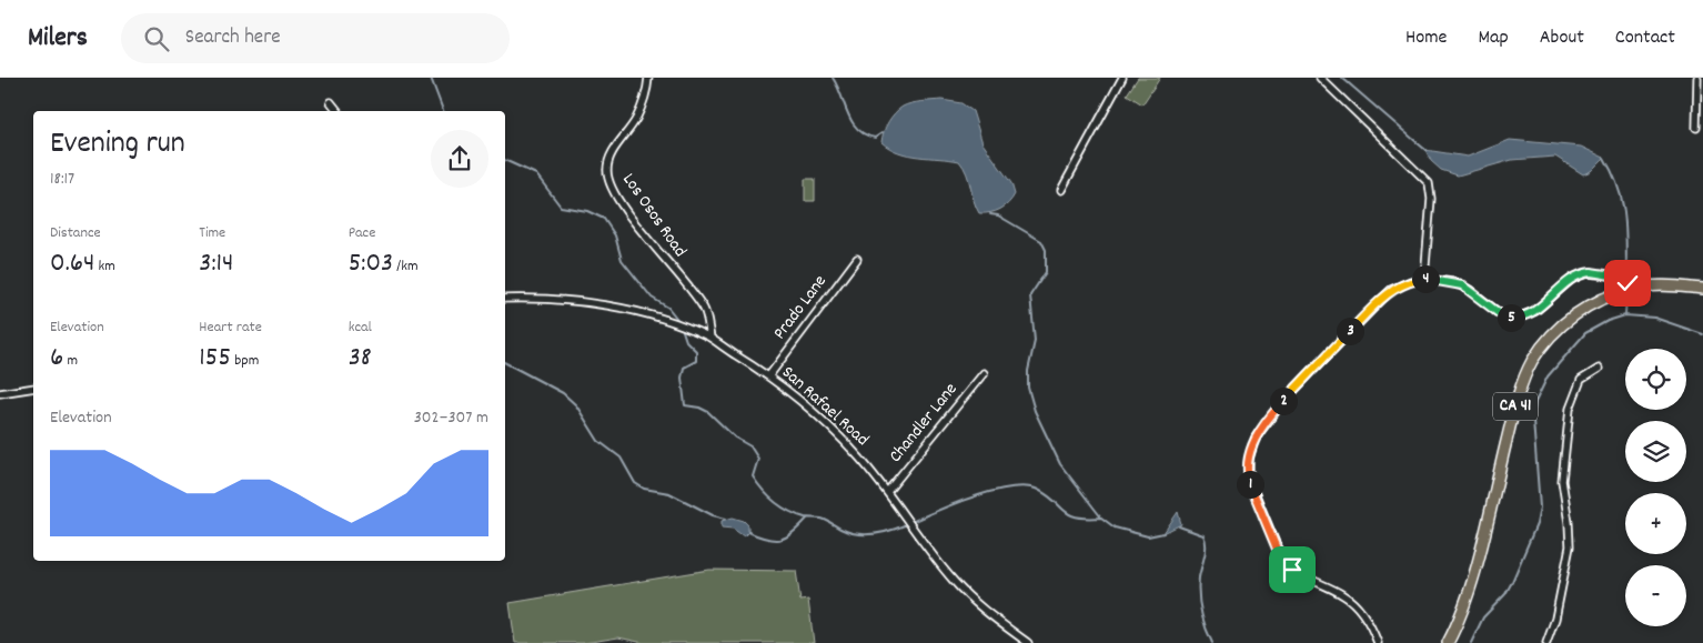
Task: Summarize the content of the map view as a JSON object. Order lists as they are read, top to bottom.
{
  "streets": {
    "main road": ["CA 41"],
    "street": [
      "Los Osos Road",
      "Prado Lane",
      "San Rafael Road",
      "Chandler Lane"
    ]
  },
  "crossings": [
    ["Los Osos Road", "San Rafael Road"],
    ["Prado Lane", "San Rafael Road"],
    ["San Rafael Road", "Chandler Lane"]
  ],
  "page": {
    "header": "Milers",
    "search": "Search here",
    "nav": [
      "Home",
      "Map",
      "About",
      "Contact"
    ],
    "heading": ["Evening run", "18:17"],
    "stats": [
      ["Distance", "0.64 km"],
      ["Time", "3:14"],
      ["Pace", "5:03 /km"],
      ["Elevation", "6 m"],
      ["Heart rate", "155 bpm"],
      ["kcal", "38"]
    ],
    "pins": [
      "4",
      "5",
      "3",
      "2",
      "1"
    ],
    "map_buttons": ["+", "−"],
    "chart": ["Elevation", "302–307 m"]
  }
}
